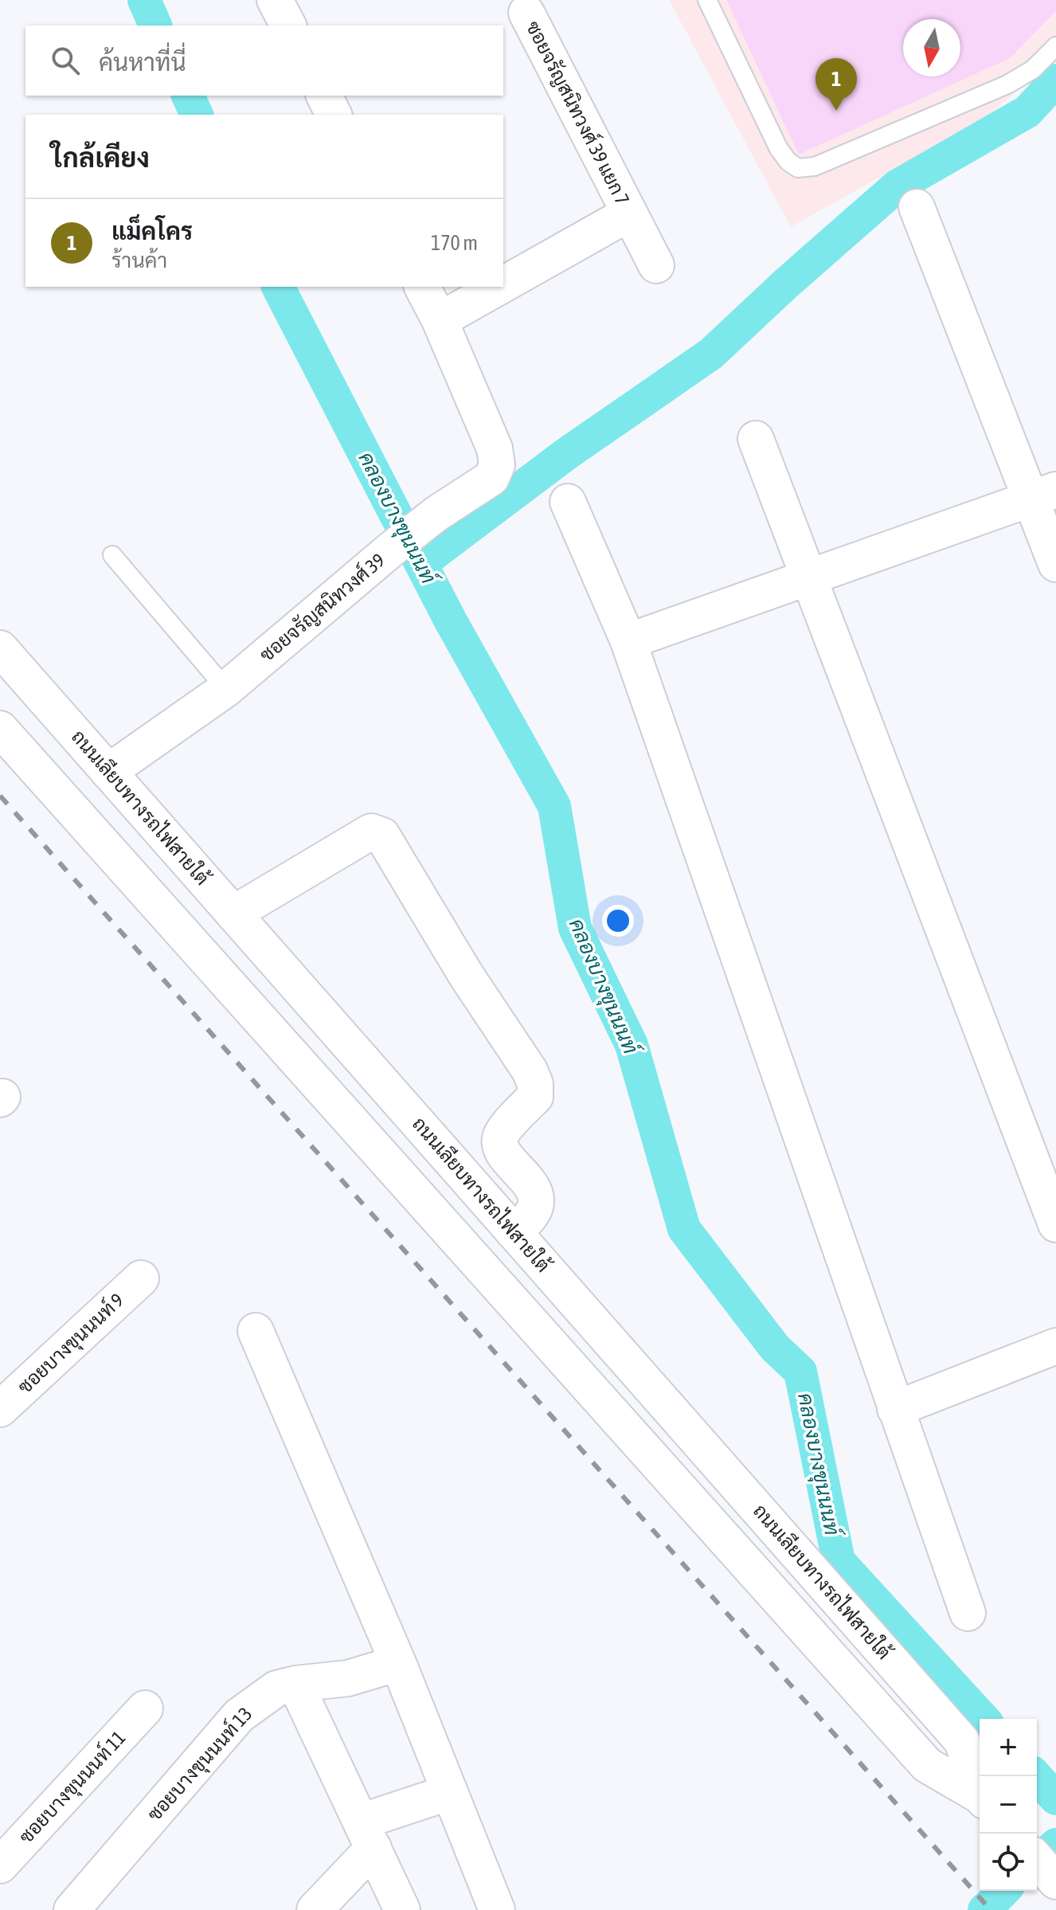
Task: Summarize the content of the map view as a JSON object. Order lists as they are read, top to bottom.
{
  "streets": {
    "street": [
      "ซอยจรัญสนิทวงศ์ 39 แยก 7",
      "ซอยจรัญสนิทวงศ์ 39",
      "ถนนเลียบทางรถไฟสายใต้",
      "ซอยบางขุนนนท์ 9",
      "ซอยบางขุนนนท์ 13",
      "ซอยบางขุนนนท์ 11"
    ]
  },
  "crossings": [
    ["ซอยจรัญสนิทวงศ์ 39 แยก 7", "ซอยจรัญสนิทวงศ์ 39"],
    ["ซอยจรัญสนิทวงศ์ 39", "ถนนเลียบทางรถไฟสายใต้"]
  ],
  "water": ["คลองบางขุนนนท์"],
  "north": "bottom",
  "page": {
    "search": "ค้นหาที่นี่",
    "pins": "1",
    "heading": "ใกล้เคียง",
    "list": [
      {
        "mark": "1",
        "name": "แม็คโคร",
        "note": "ร้านค้า",
        "value": "170 m"
      }
    ],
    "map_buttons": ["+", "−"]
  }
}
